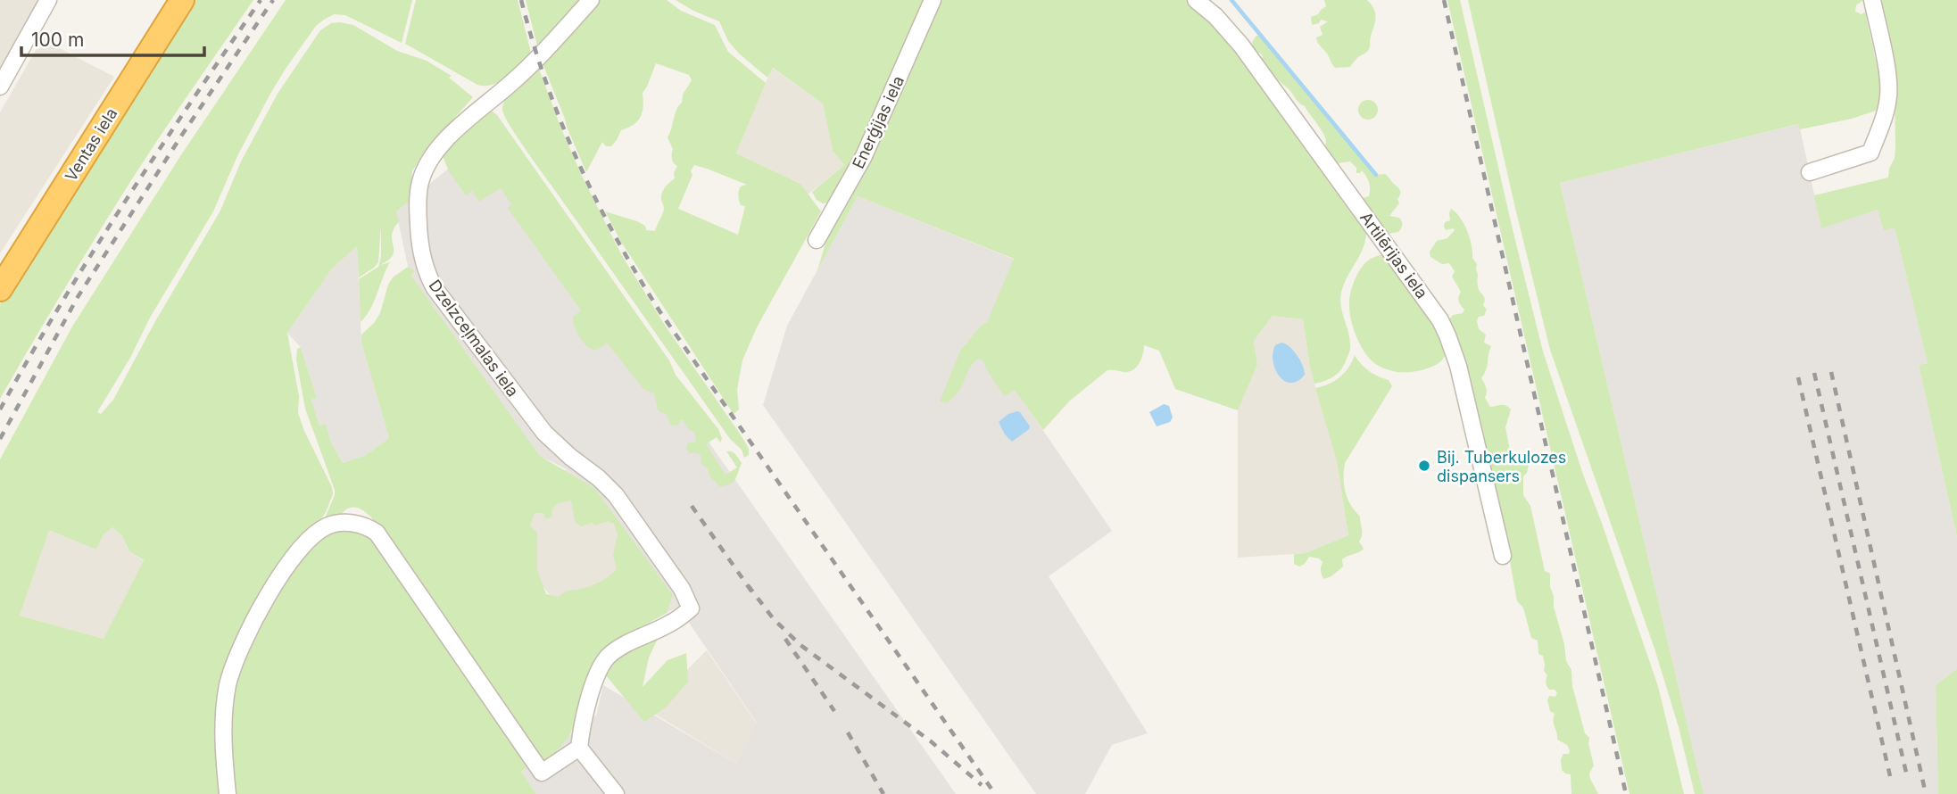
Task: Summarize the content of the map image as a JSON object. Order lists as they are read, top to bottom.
{
  "streets": {
    "highway": ["Ventas iela"],
    "street": ["Enerģijas iela", "Artilērijas iela", "Dzelzceļmalas iela"]
  },
  "places": ["Bij. Tuberkulozes dispansers"],
  "scale_bar": "100 m"
}
